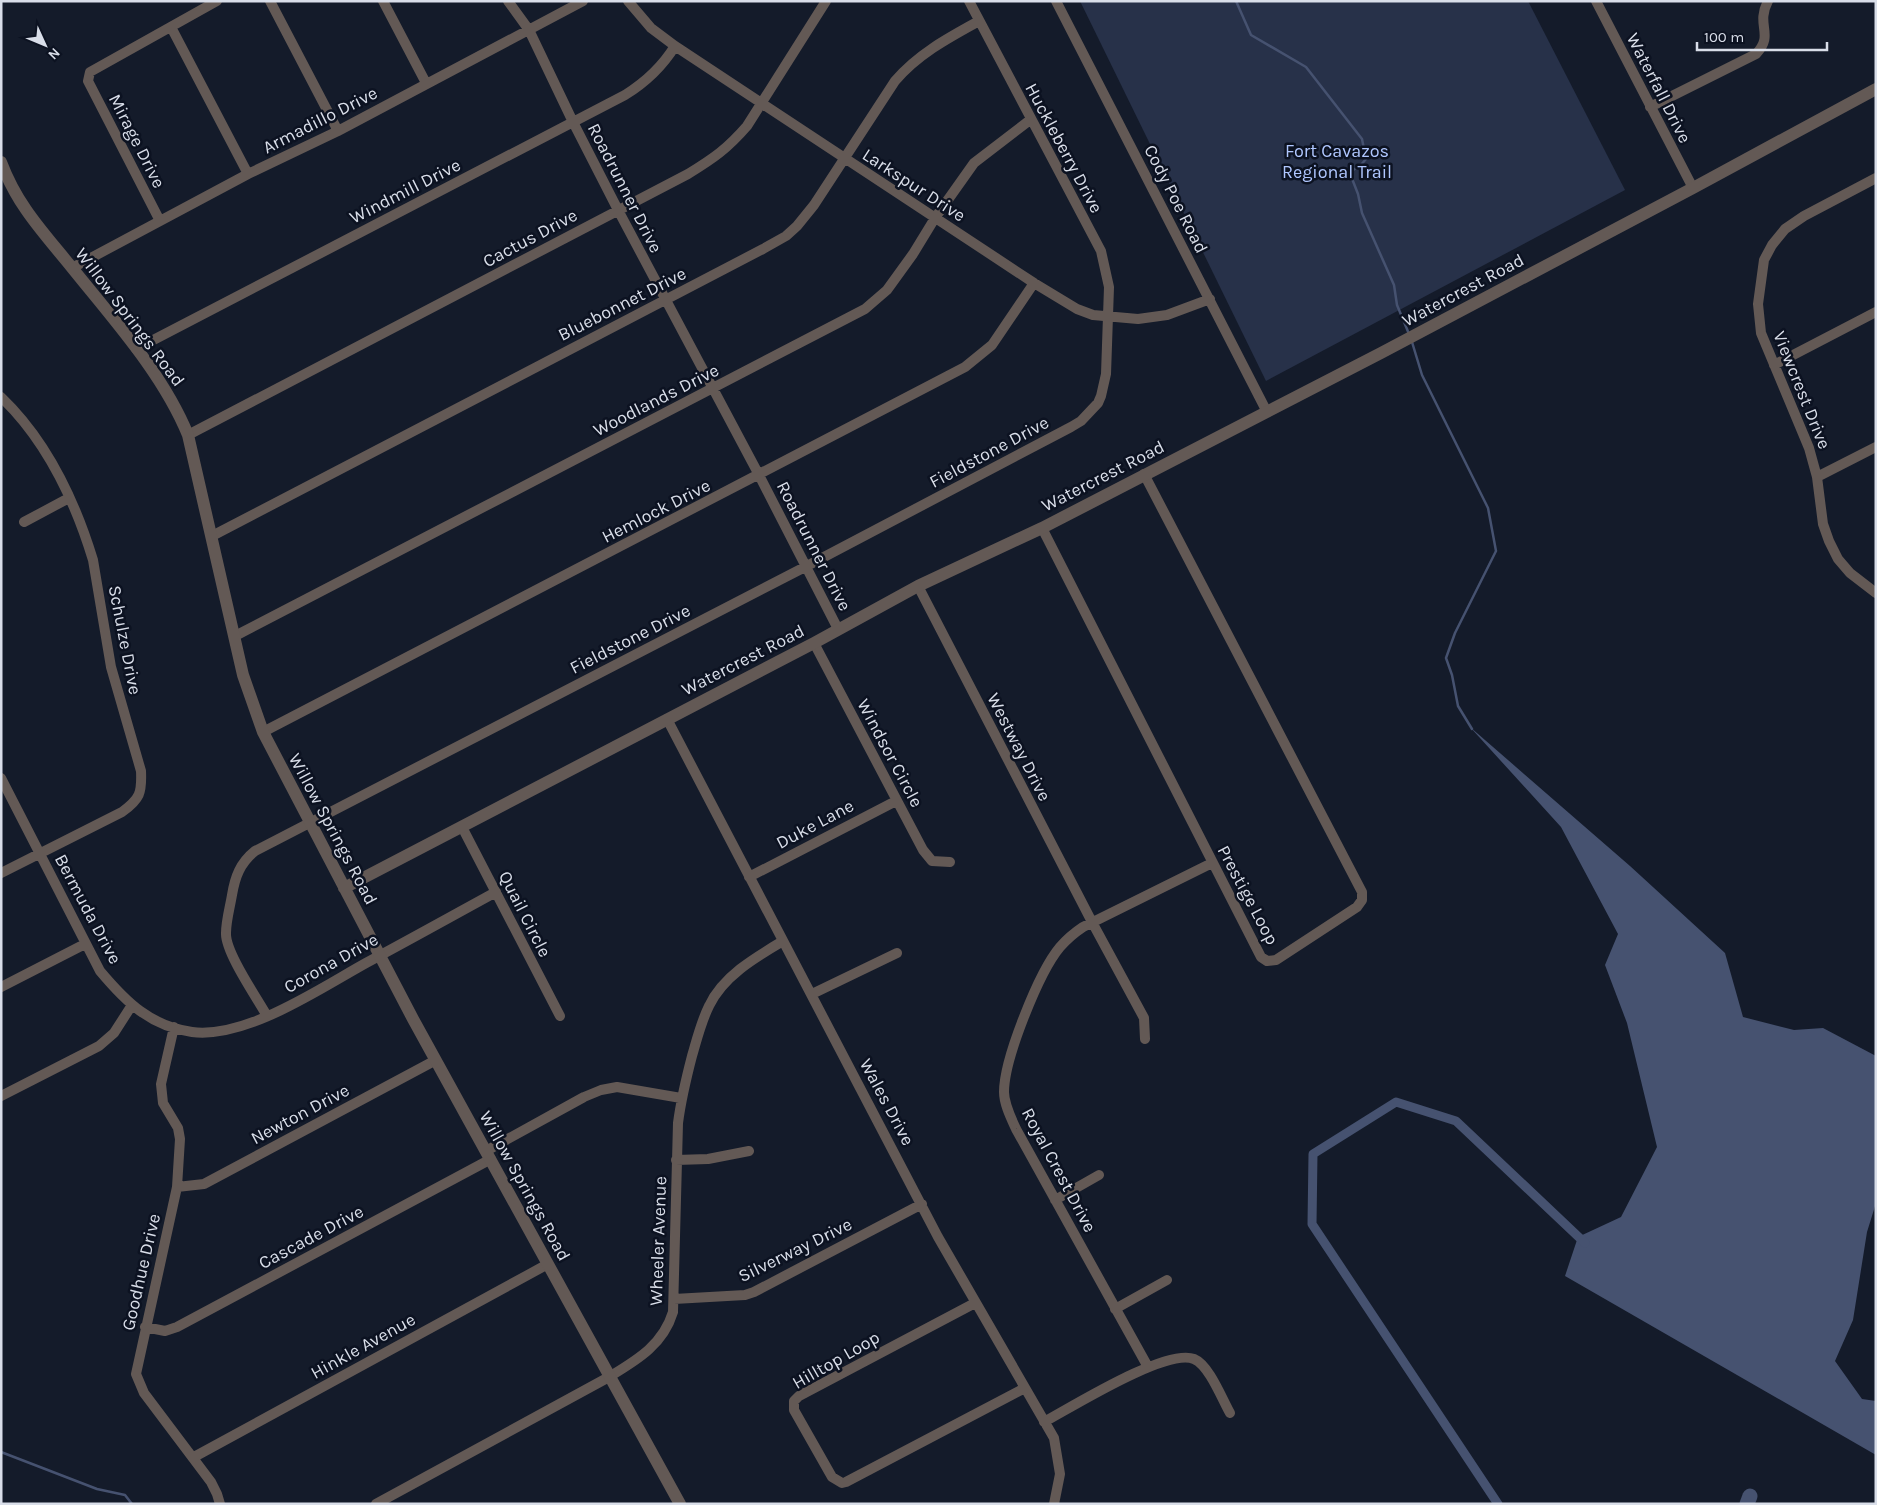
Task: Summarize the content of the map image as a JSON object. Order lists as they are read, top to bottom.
{
  "streets": {
    "street": [
      "Waterfall Drive",
      "Armadillo Drive",
      "Mirage Drive",
      "Huckleberry Drive",
      "Larkspur Drive",
      "Roadrunner Drive",
      "Windmill Drive",
      "Cody Poe Road",
      "Cactus Drive",
      "Watercrest Road",
      "Bluebonnet Drive",
      "Willow Springs Road",
      "Viewcrest Drive",
      "Woodlands Drive",
      "Fieldstone Drive",
      "Hemlock Drive",
      "Schulze Drive",
      "Westway Drive",
      "Windsor Circle",
      "Duke Lane",
      "Prestige Loop",
      "Bermuda Drive",
      "Quail Circle",
      "Corona Drive",
      "Wales Drive",
      "Newton Drive",
      "Royal Crest Drive",
      "Cascade Drive",
      "Wheeler Avenue",
      "Silverway Drive",
      "Goodhue Drive",
      "Hinkle Avenue",
      "Hilltop Loop"
    ]
  },
  "crossings": [
    ["Waterfall Drive", "Watercrest Road"],
    ["Armadillo Drive", "Mirage Drive"],
    ["Armadillo Drive", "Roadrunner Drive"],
    ["Armadillo Drive", "Willow Springs Road"],
    ["Huckleberry Drive", "Larkspur Drive"],
    ["Huckleberry Drive", "Bluebonnet Drive"],
    ["Huckleberry Drive", "Woodlands Drive"],
    ["Huckleberry Drive", "Fieldstone Drive"],
    ["Larkspur Drive", "Windmill Drive"],
    ["Larkspur Drive", "Cody Poe Road"],
    ["Larkspur Drive", "Cactus Drive"],
    ["Larkspur Drive", "Bluebonnet Drive"],
    ["Larkspur Drive", "Woodlands Drive"],
    ["Larkspur Drive", "Fieldstone Drive"],
    ["Larkspur Drive", "Hemlock Drive"],
    ["Roadrunner Drive", "Windmill Drive"],
    ["Roadrunner Drive", "Cactus Drive"],
    ["Roadrunner Drive", "Watercrest Road"],
    ["Roadrunner Drive", "Bluebonnet Drive"],
    ["Roadrunner Drive", "Woodlands Drive"],
    ["Roadrunner Drive", "Fieldstone Drive"],
    ["Roadrunner Drive", "Hemlock Drive"],
    ["Windmill Drive", "Willow Springs Road"],
    ["Cody Poe Road", "Watercrest Road"],
    ["Cactus Drive", "Willow Springs Road"],
    ["Watercrest Road", "Willow Springs Road"],
    ["Watercrest Road", "Westway Drive"],
    ["Watercrest Road", "Windsor Circle"],
    ["Watercrest Road", "Prestige Loop"],
    ["Watercrest Road", "Quail Circle"],
    ["Watercrest Road", "Wales Drive"],
    ["Bluebonnet Drive", "Willow Springs Road"],
    ["Willow Springs Road", "Woodlands Drive"],
    ["Willow Springs Road", "Fieldstone Drive"],
    ["Willow Springs Road", "Hemlock Drive"],
    ["Willow Springs Road", "Corona Drive"],
    ["Willow Springs Road", "Newton Drive"],
    ["Willow Springs Road", "Cascade Drive"],
    ["Willow Springs Road", "Wheeler Avenue"],
    ["Willow Springs Road", "Hinkle Avenue"],
    ["Fieldstone Drive", "Corona Drive"],
    ["Schulze Drive", "Bermuda Drive"],
    ["Westway Drive", "Royal Crest Drive"],
    ["Windsor Circle", "Duke Lane"],
    ["Duke Lane", "Wales Drive"],
    ["Prestige Loop", "Royal Crest Drive"],
    ["Bermuda Drive", "Corona Drive"],
    ["Bermuda Drive", "Goodhue Drive"],
    ["Quail Circle", "Corona Drive"],
    ["Corona Drive", "Goodhue Drive"],
    ["Wales Drive", "Wheeler Avenue"],
    ["Wales Drive", "Silverway Drive"],
    ["Wales Drive", "Hilltop Loop"],
    ["Newton Drive", "Goodhue Drive"],
    ["Cascade Drive", "Wheeler Avenue"],
    ["Cascade Drive", "Goodhue Drive"],
    ["Wheeler Avenue", "Silverway Drive"],
    ["Goodhue Drive", "Hinkle Avenue"]
  ],
  "parks": ["Fort Cavazos Regional Trail"],
  "scale_bar": "100 m",
  "north": "bottom right"
}
